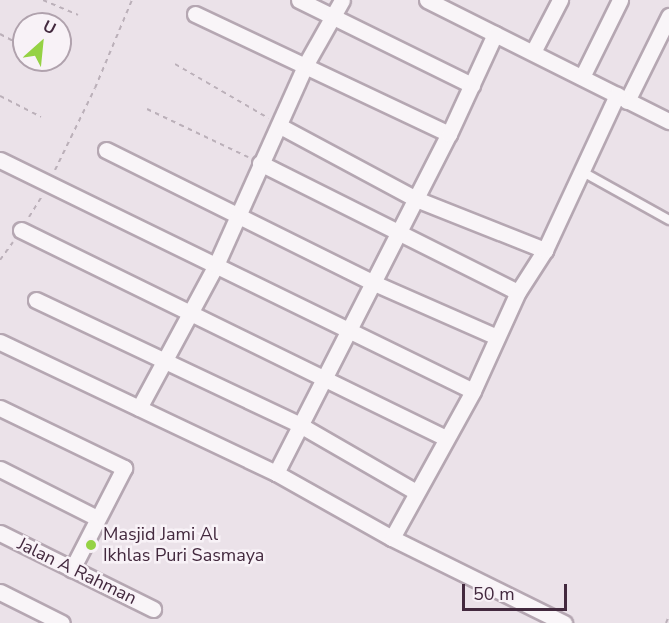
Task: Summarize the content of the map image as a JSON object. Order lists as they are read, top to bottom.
{
  "streets": {
    "street": ["Jalan A Rahman"]
  },
  "places": ["Masjid Jami Al Ikhlas Puri Sasmaya"],
  "scale_bar": "50 m",
  "north": "top right"
}
